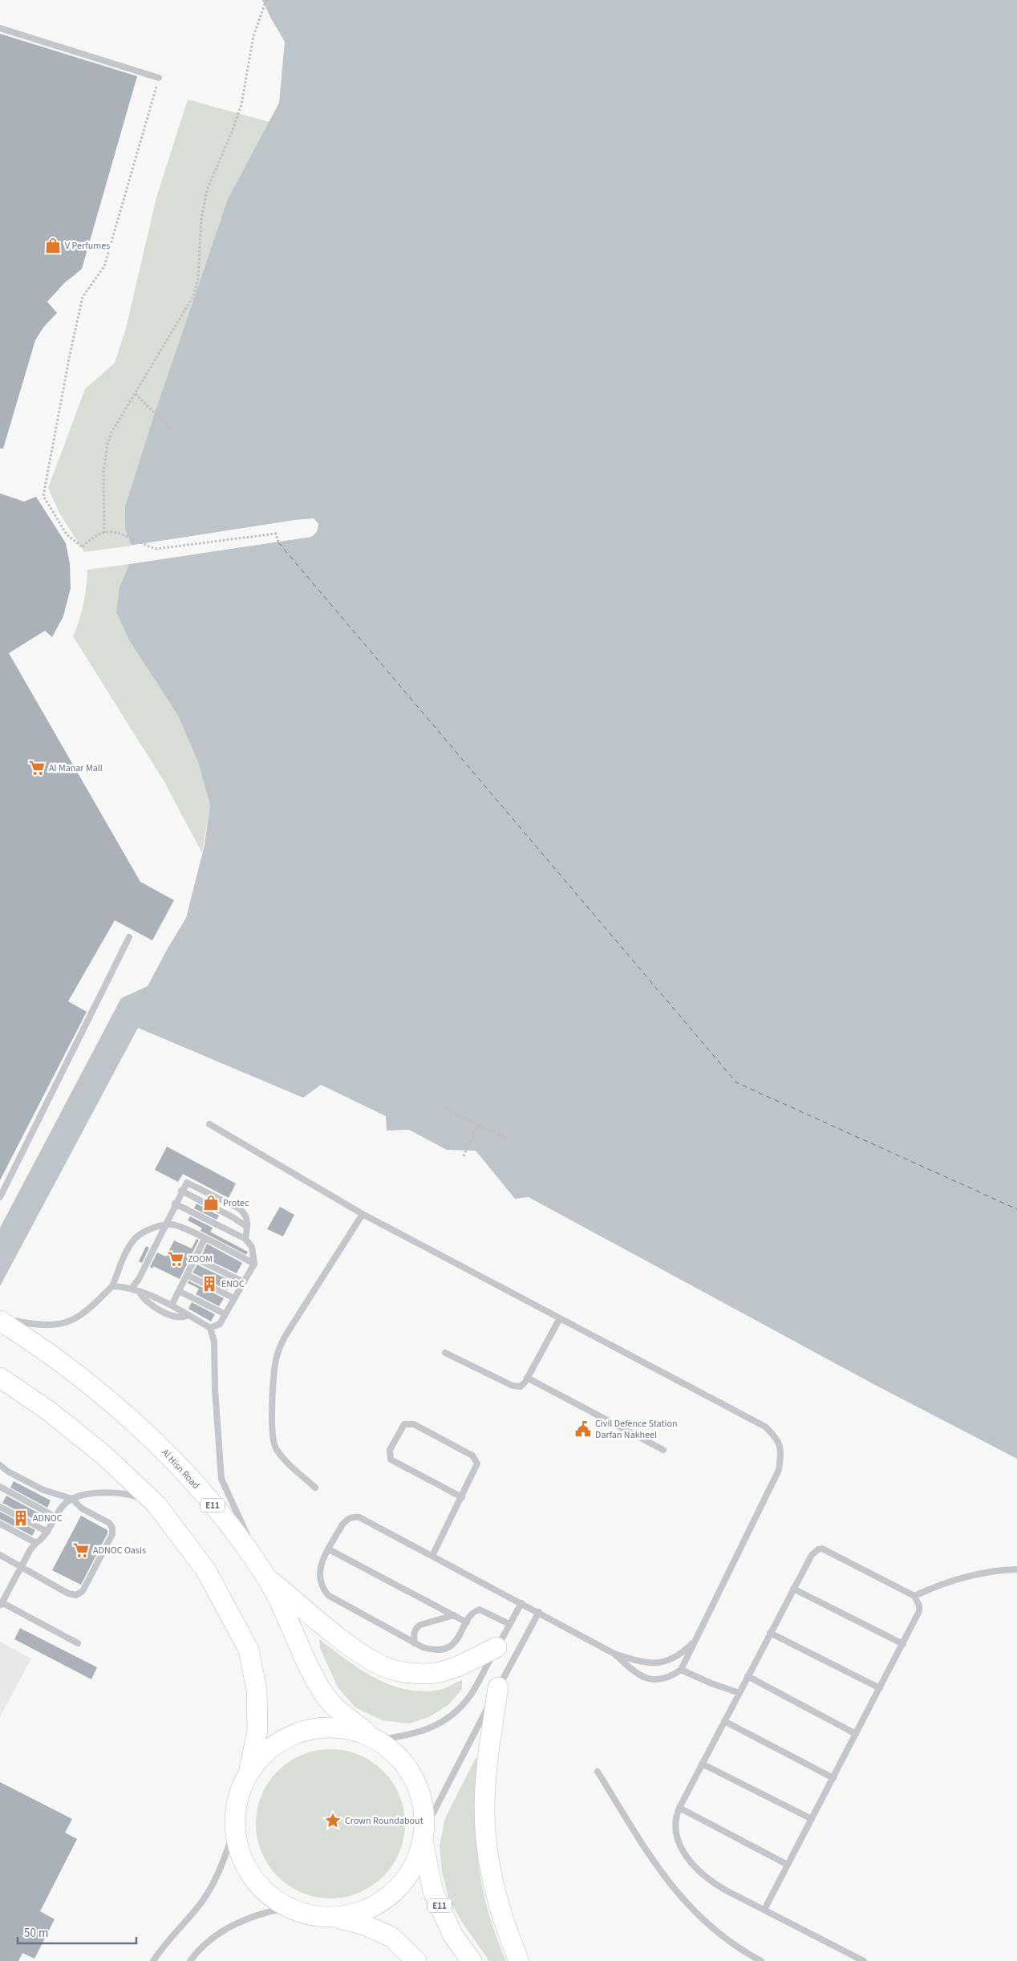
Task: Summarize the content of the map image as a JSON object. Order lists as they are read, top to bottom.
{
  "streets": {
    "main road": ["Al Hisn Road", "E11"]
  },
  "crossings": [
    ["Al Hisn Road", "E11"]
  ],
  "places": {
    "shop": ["V Perfumes", "Protec"],
    "supermarket": ["Al Manar Mall", "ZOOM", "ADNOC Oasis"],
    "building": ["ENOC", "ADNOC"],
    "public building": ["Civil Defence Station Darfan Nakheel"],
    "place": ["Crown Roundabout"]
  },
  "scale_bar": "50 m"
}
